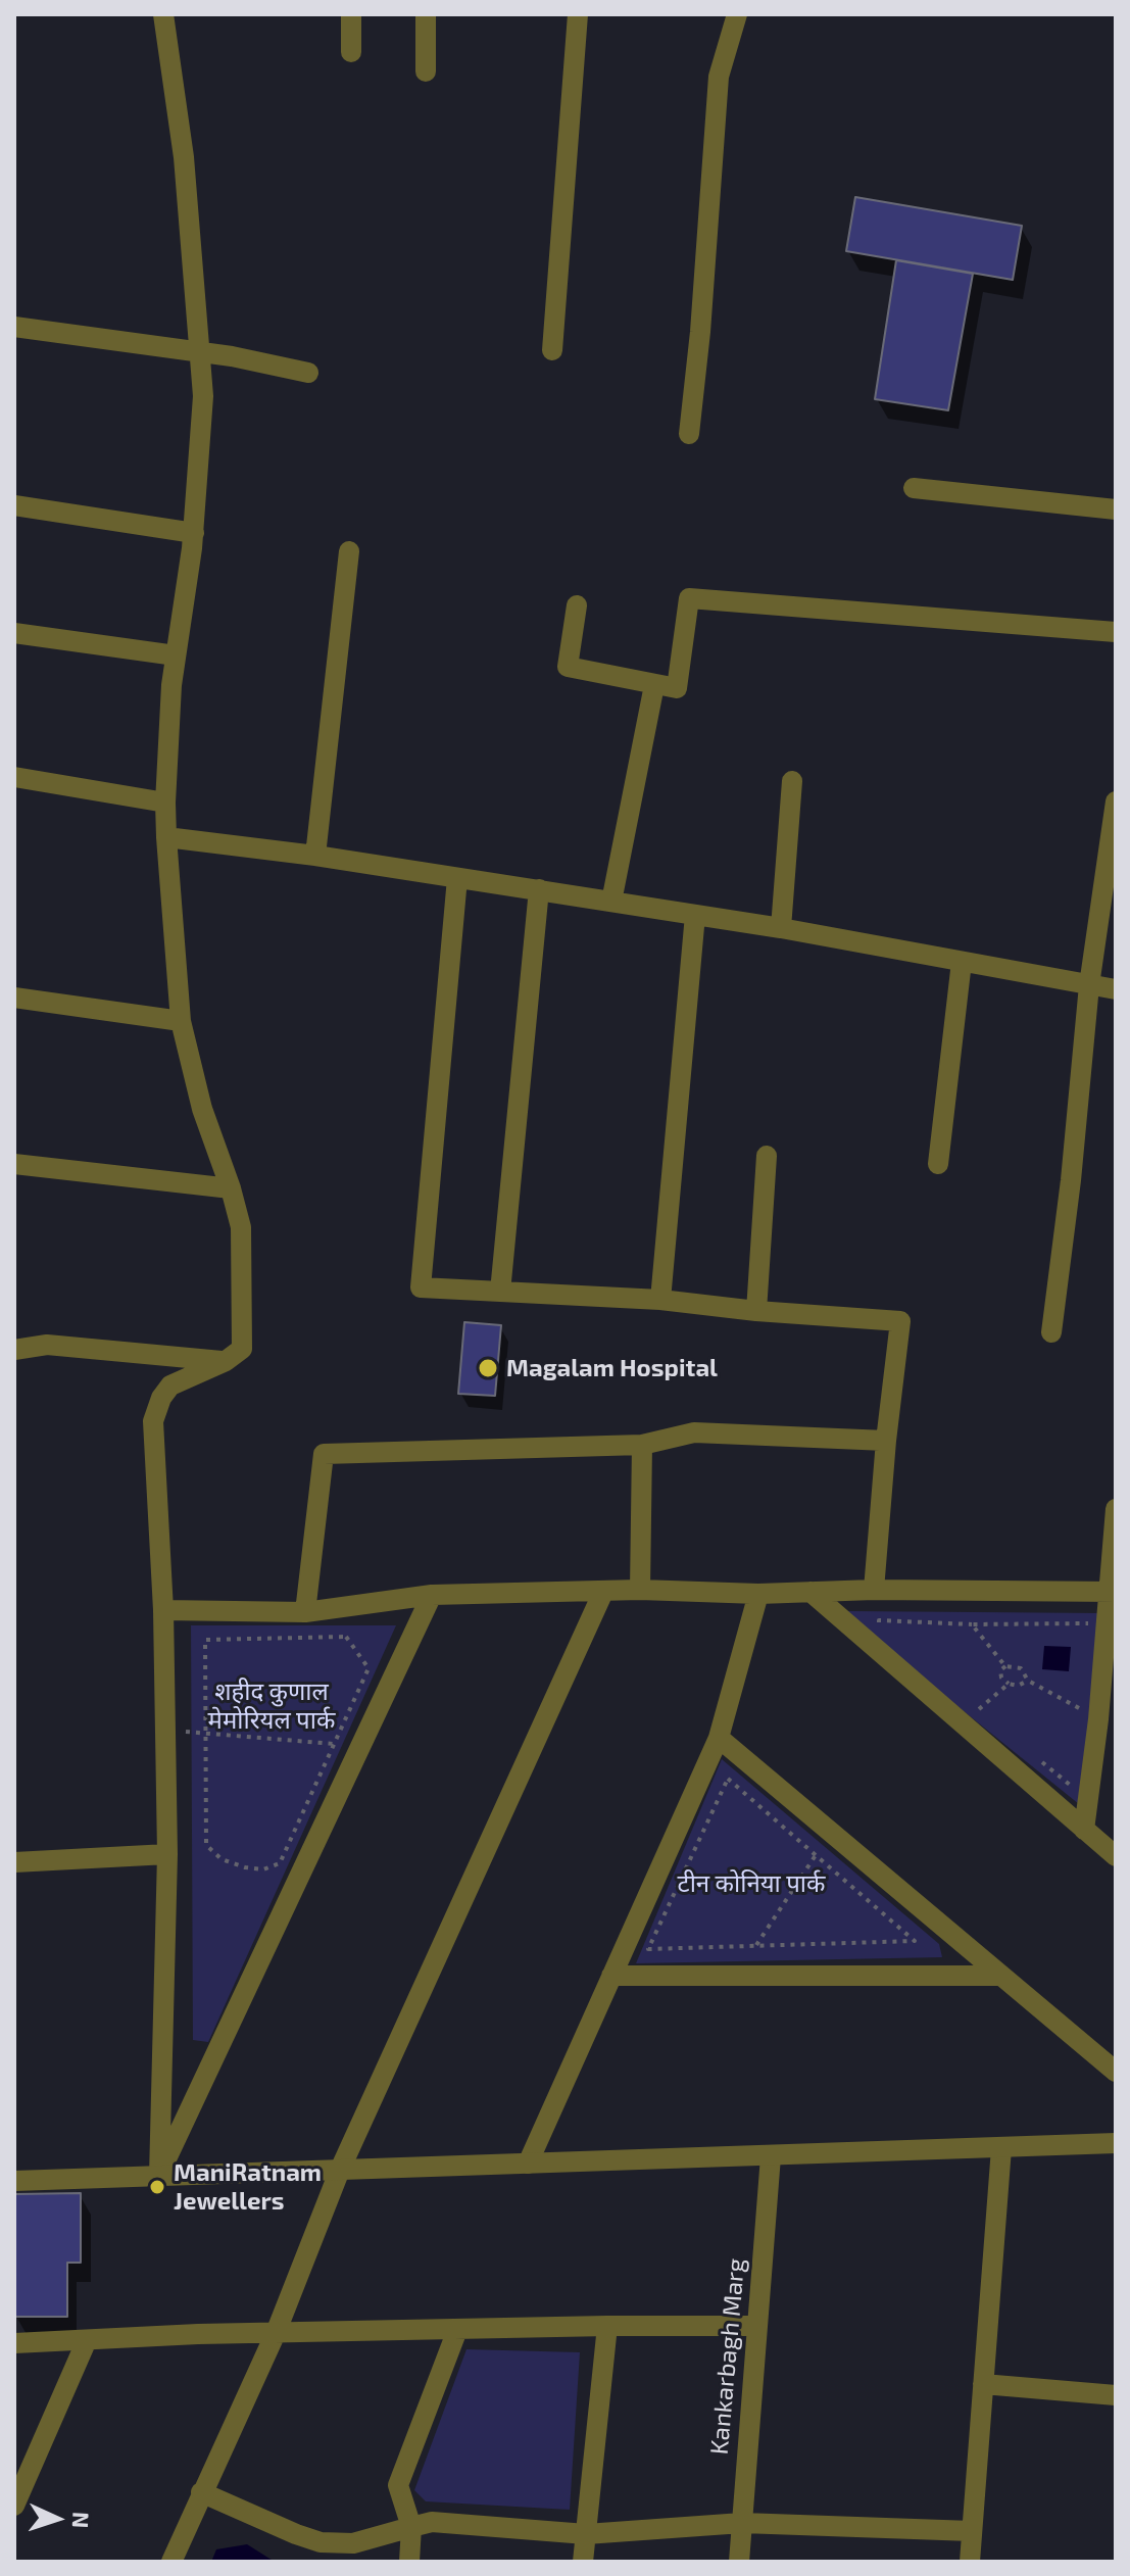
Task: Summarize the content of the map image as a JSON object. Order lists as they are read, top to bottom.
{
  "streets": {
    "street": ["Kankarbagh Marg"]
  },
  "parks": ["शहीद कुणाल मेमोरियल पार्क", "टीन कोनिया पार्क"],
  "places": ["Magalam Hospital", "ManiRatnam Jewellers"],
  "north": "right"
}
